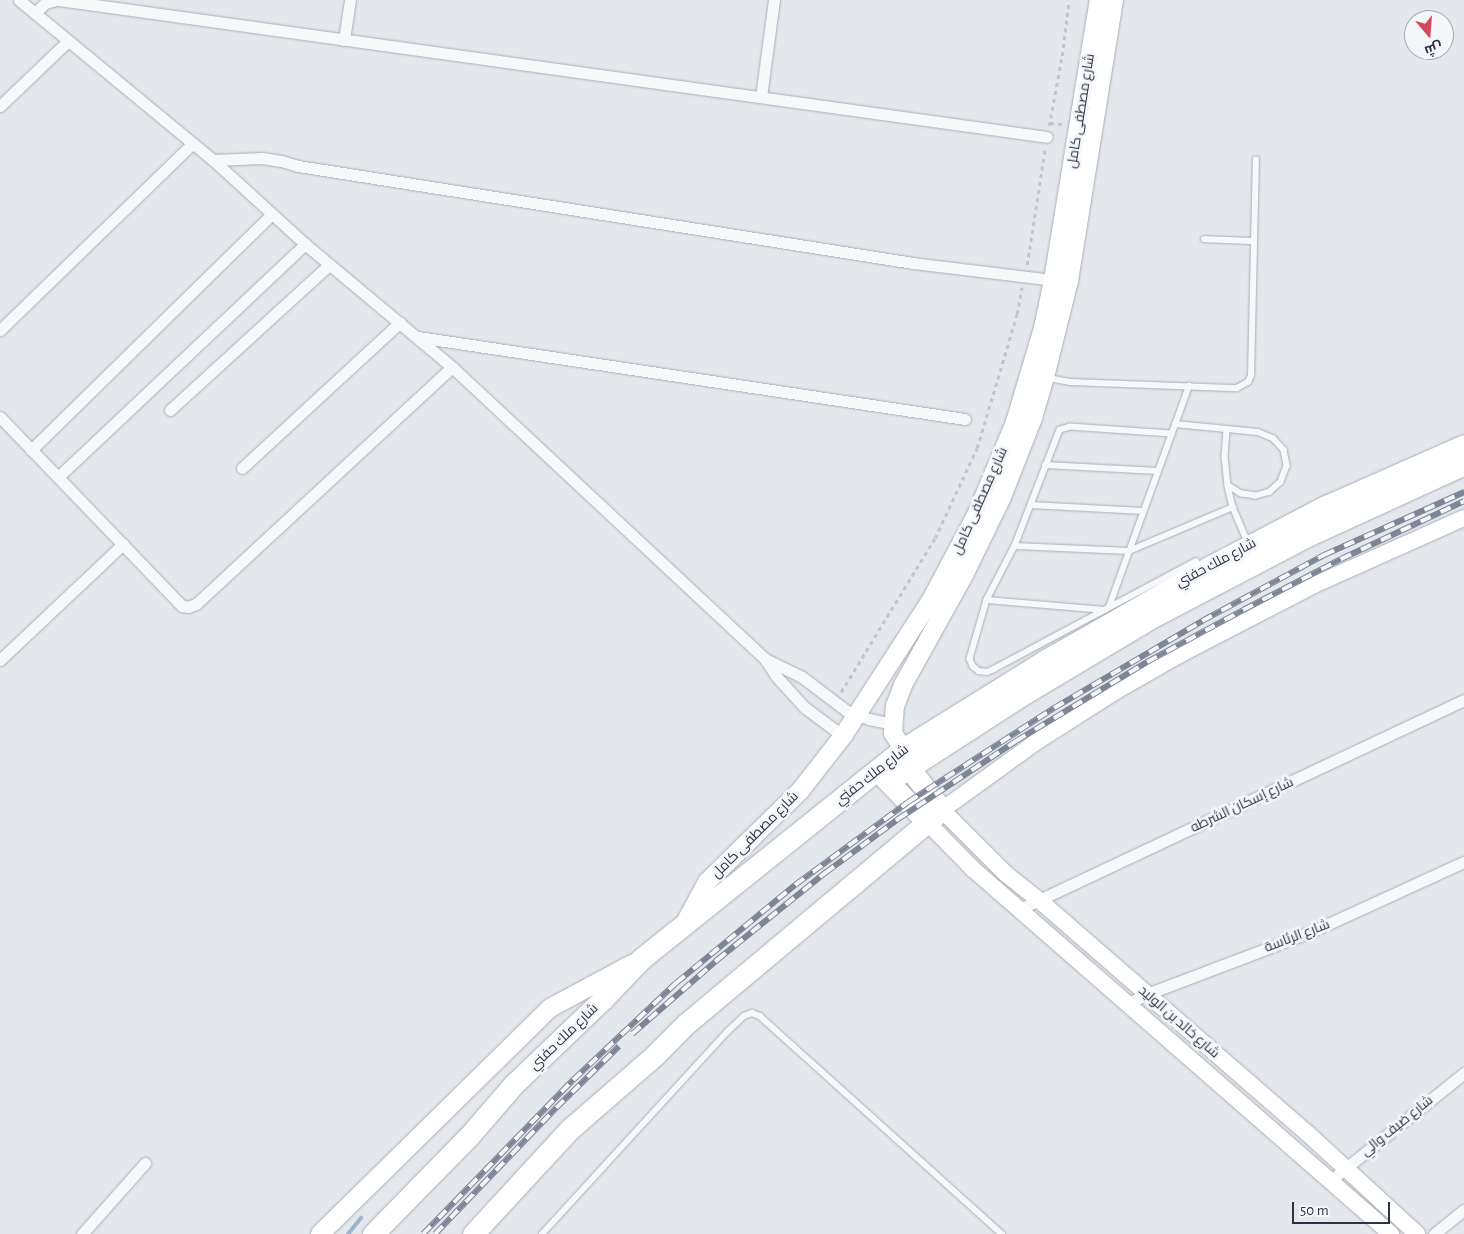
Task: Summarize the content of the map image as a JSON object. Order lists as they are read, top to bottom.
{
  "streets": {
    "highway": ["شارع ملك حفني"],
    "main road": ["شارع مصطفى كامل"],
    "street": [
      "شارع إسكان الشرطه",
      "شارع الرئاسة",
      "شارع خالد بن الوليد",
      "شارع ضيف والي"
    ]
  },
  "crossings": [
    ["شارع مصطفى كامل", "شارع ملك حفني"],
    ["شارع إسكان الشرطه", "شارع خالد بن الوليد"],
    ["شارع الرئاسة", "شارع خالد بن الوليد"],
    ["شارع خالد بن الوليد", "شارع ضيف والي"]
  ],
  "scale_bar": "50 m",
  "north": "bottom"
}
